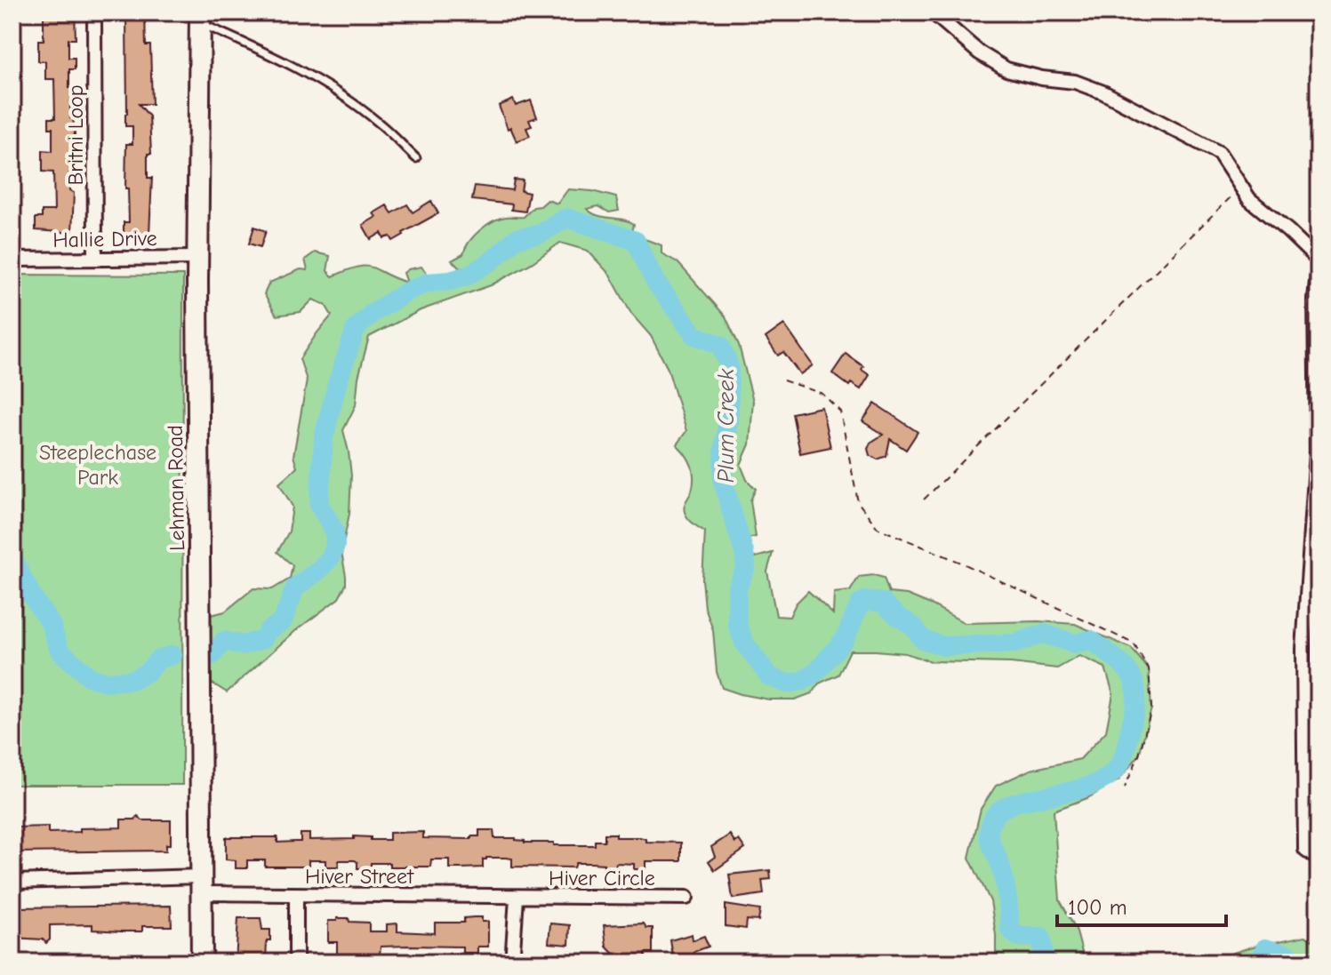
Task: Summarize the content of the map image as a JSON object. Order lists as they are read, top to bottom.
{
  "streets": {
    "street": [
      "Britni Loop",
      "Hallie Drive",
      "Lehman Road",
      "Hiver Street",
      "Hiver Circle"
    ]
  },
  "crossings": [
    ["Britni Loop", "Hallie Drive"],
    ["Hallie Drive", "Lehman Road"],
    ["Lehman Road", "Hiver Street"],
    ["Hiver Street", "Hiver Circle"]
  ],
  "water": ["Plum Creek"],
  "parks": ["Steeplechase Park"],
  "scale_bar": "100 m"
}
